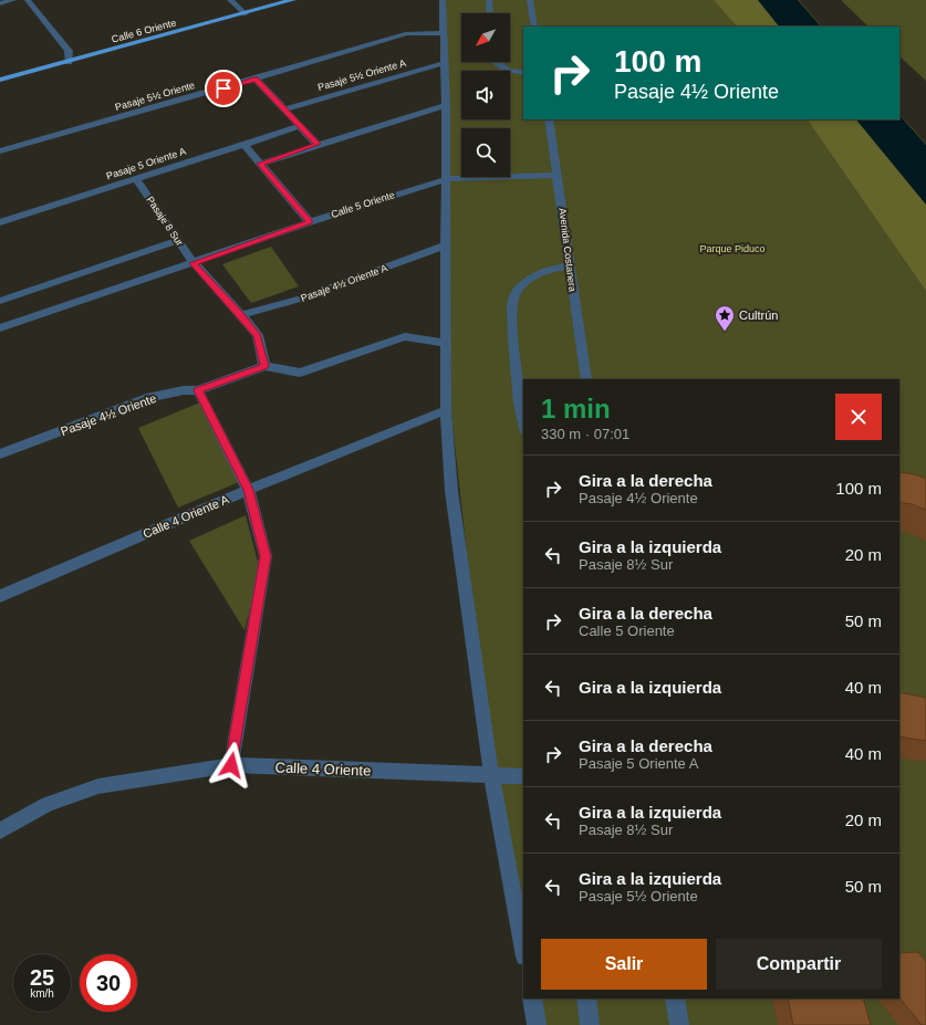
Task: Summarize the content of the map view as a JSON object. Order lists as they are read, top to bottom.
{
  "streets": {
    "main road": ["Calle 6 Oriente"],
    "street": [
      "Pasaje 5½ Oriente A",
      "Pasaje 5½ Oriente",
      "Pasaje 5 Oriente A",
      "Calle 5 Oriente",
      "Pasaje 8 Sur",
      "Avenida Costanera",
      "Pasaje 4½ Oriente A",
      "Pasaje 4½ Oriente",
      "Calle 4 Oriente A",
      "Calle 4 Oriente"
    ]
  },
  "crossings": [
    ["Pasaje 5 Oriente A", "Pasaje 8 Sur"],
    ["Calle 5 Oriente", "Pasaje 8 Sur"],
    ["Calle 5 Oriente", "Avenida Costanera"],
    ["Pasaje 8 Sur", "Pasaje 4½ Oriente A"],
    ["Pasaje 8 Sur", "Pasaje 4½ Oriente"]
  ],
  "parks": ["Parque Piduco"],
  "places": {
    "place": ["Cultrún"]
  },
  "north": "bottom left",
  "page": {
    "turn": ["100 m", "Pasaje 4½ Oriente"],
    "heading": ["1 min", "330 m · 07:01"],
    "list": [
      {
        "name": "Gira a la derecha",
        "note": "Pasaje 4½ Oriente",
        "value": "100 m"
      },
      {
        "name": "Gira a la izquierda",
        "note": "Pasaje 8½ Sur",
        "value": "20 m"
      },
      {
        "name": "Gira a la derecha",
        "note": "Calle 5 Oriente",
        "value": "50 m"
      },
      {
        "name": "Gira a la izquierda",
        "value": "40 m"
      },
      {
        "name": "Gira a la derecha",
        "note": "Pasaje 5 Oriente A",
        "value": "40 m"
      },
      {
        "name": "Gira a la izquierda",
        "note": "Pasaje 8½ Sur",
        "value": "20 m"
      },
      {
        "name": "Gira a la izquierda",
        "note": "Pasaje 5½ Oriente",
        "value": "50 m"
      }
    ],
    "buttons": ["Salir", "Compartir"],
    "speed": "25 km/h",
    "limit": "30"
  }
}
